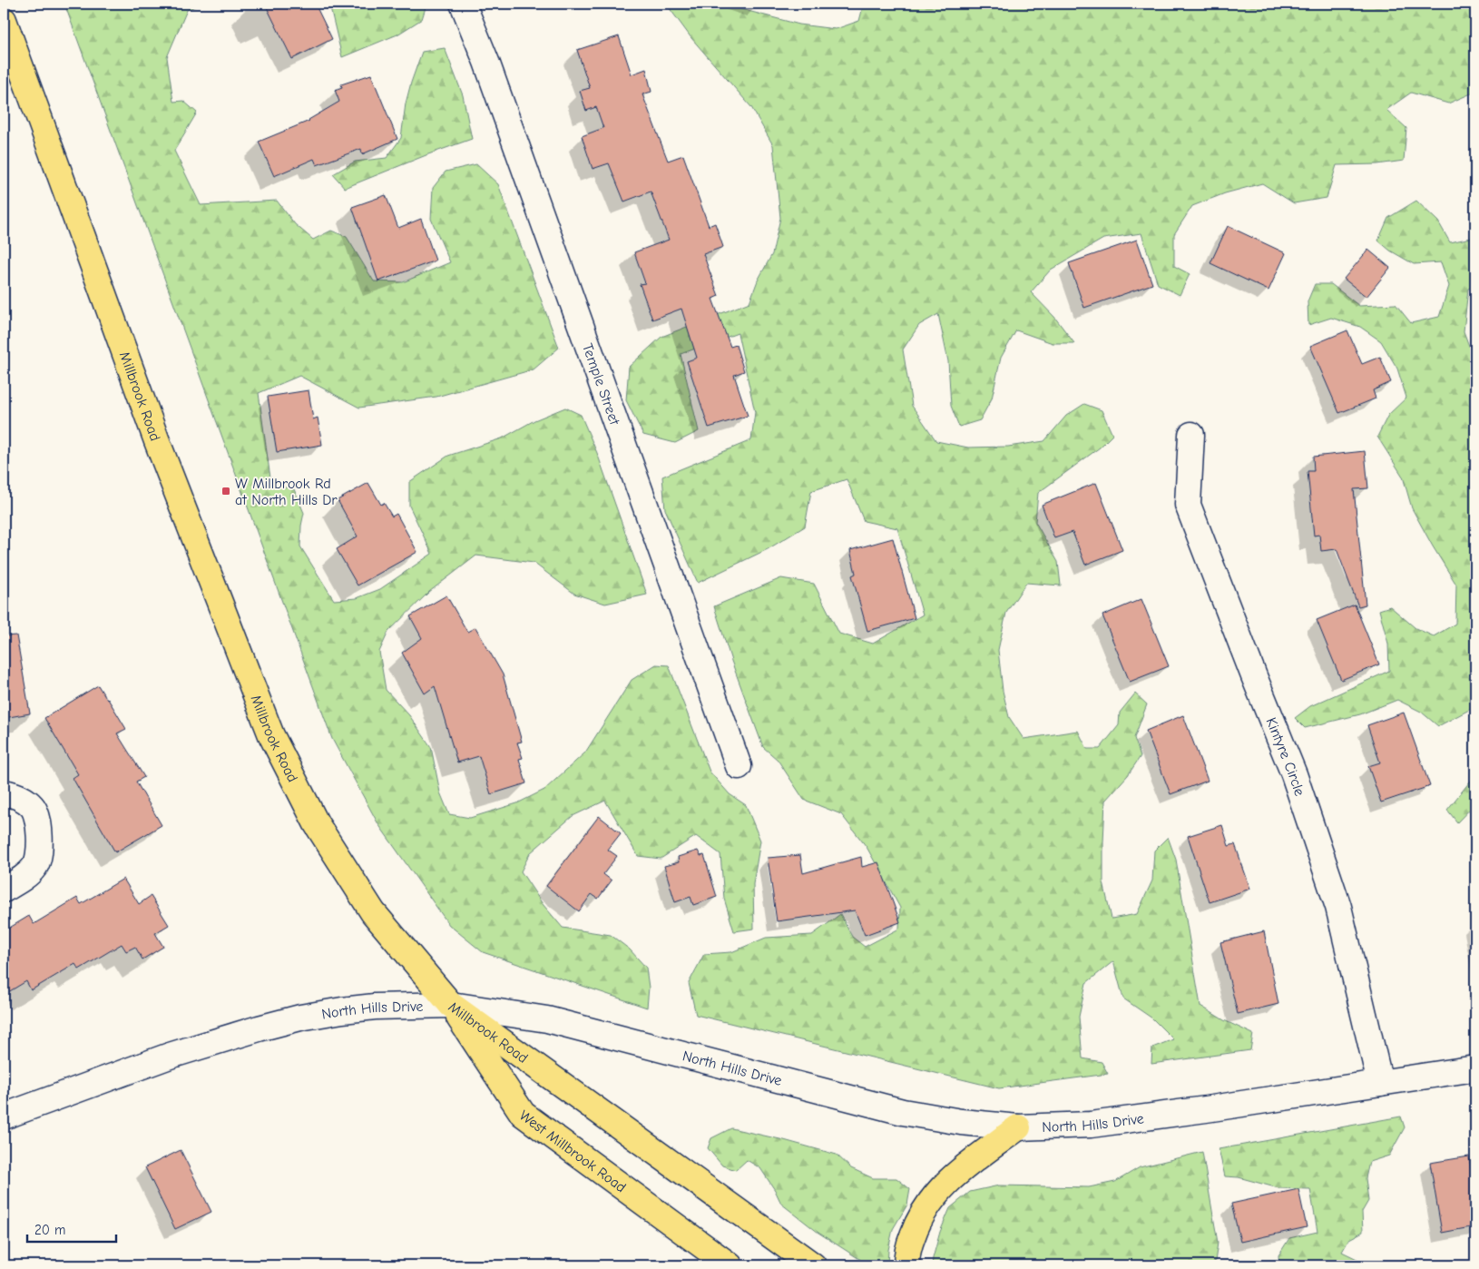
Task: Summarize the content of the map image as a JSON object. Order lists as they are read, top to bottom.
{
  "streets": {
    "main road": ["Millbrook Road", "West Millbrook Road"],
    "street": ["Temple Street", "Kintyre Circle", "North Hills Drive"]
  },
  "crossings": [
    ["Millbrook Road", "North Hills Drive"],
    ["Millbrook Road", "West Millbrook Road"],
    ["Kintyre Circle", "North Hills Drive"],
    ["North Hills Drive", "West Millbrook Road"]
  ],
  "places": {
    "transit": ["W Millbrook Rd at North Hills Dr"]
  },
  "scale_bar": "20 m"
}
